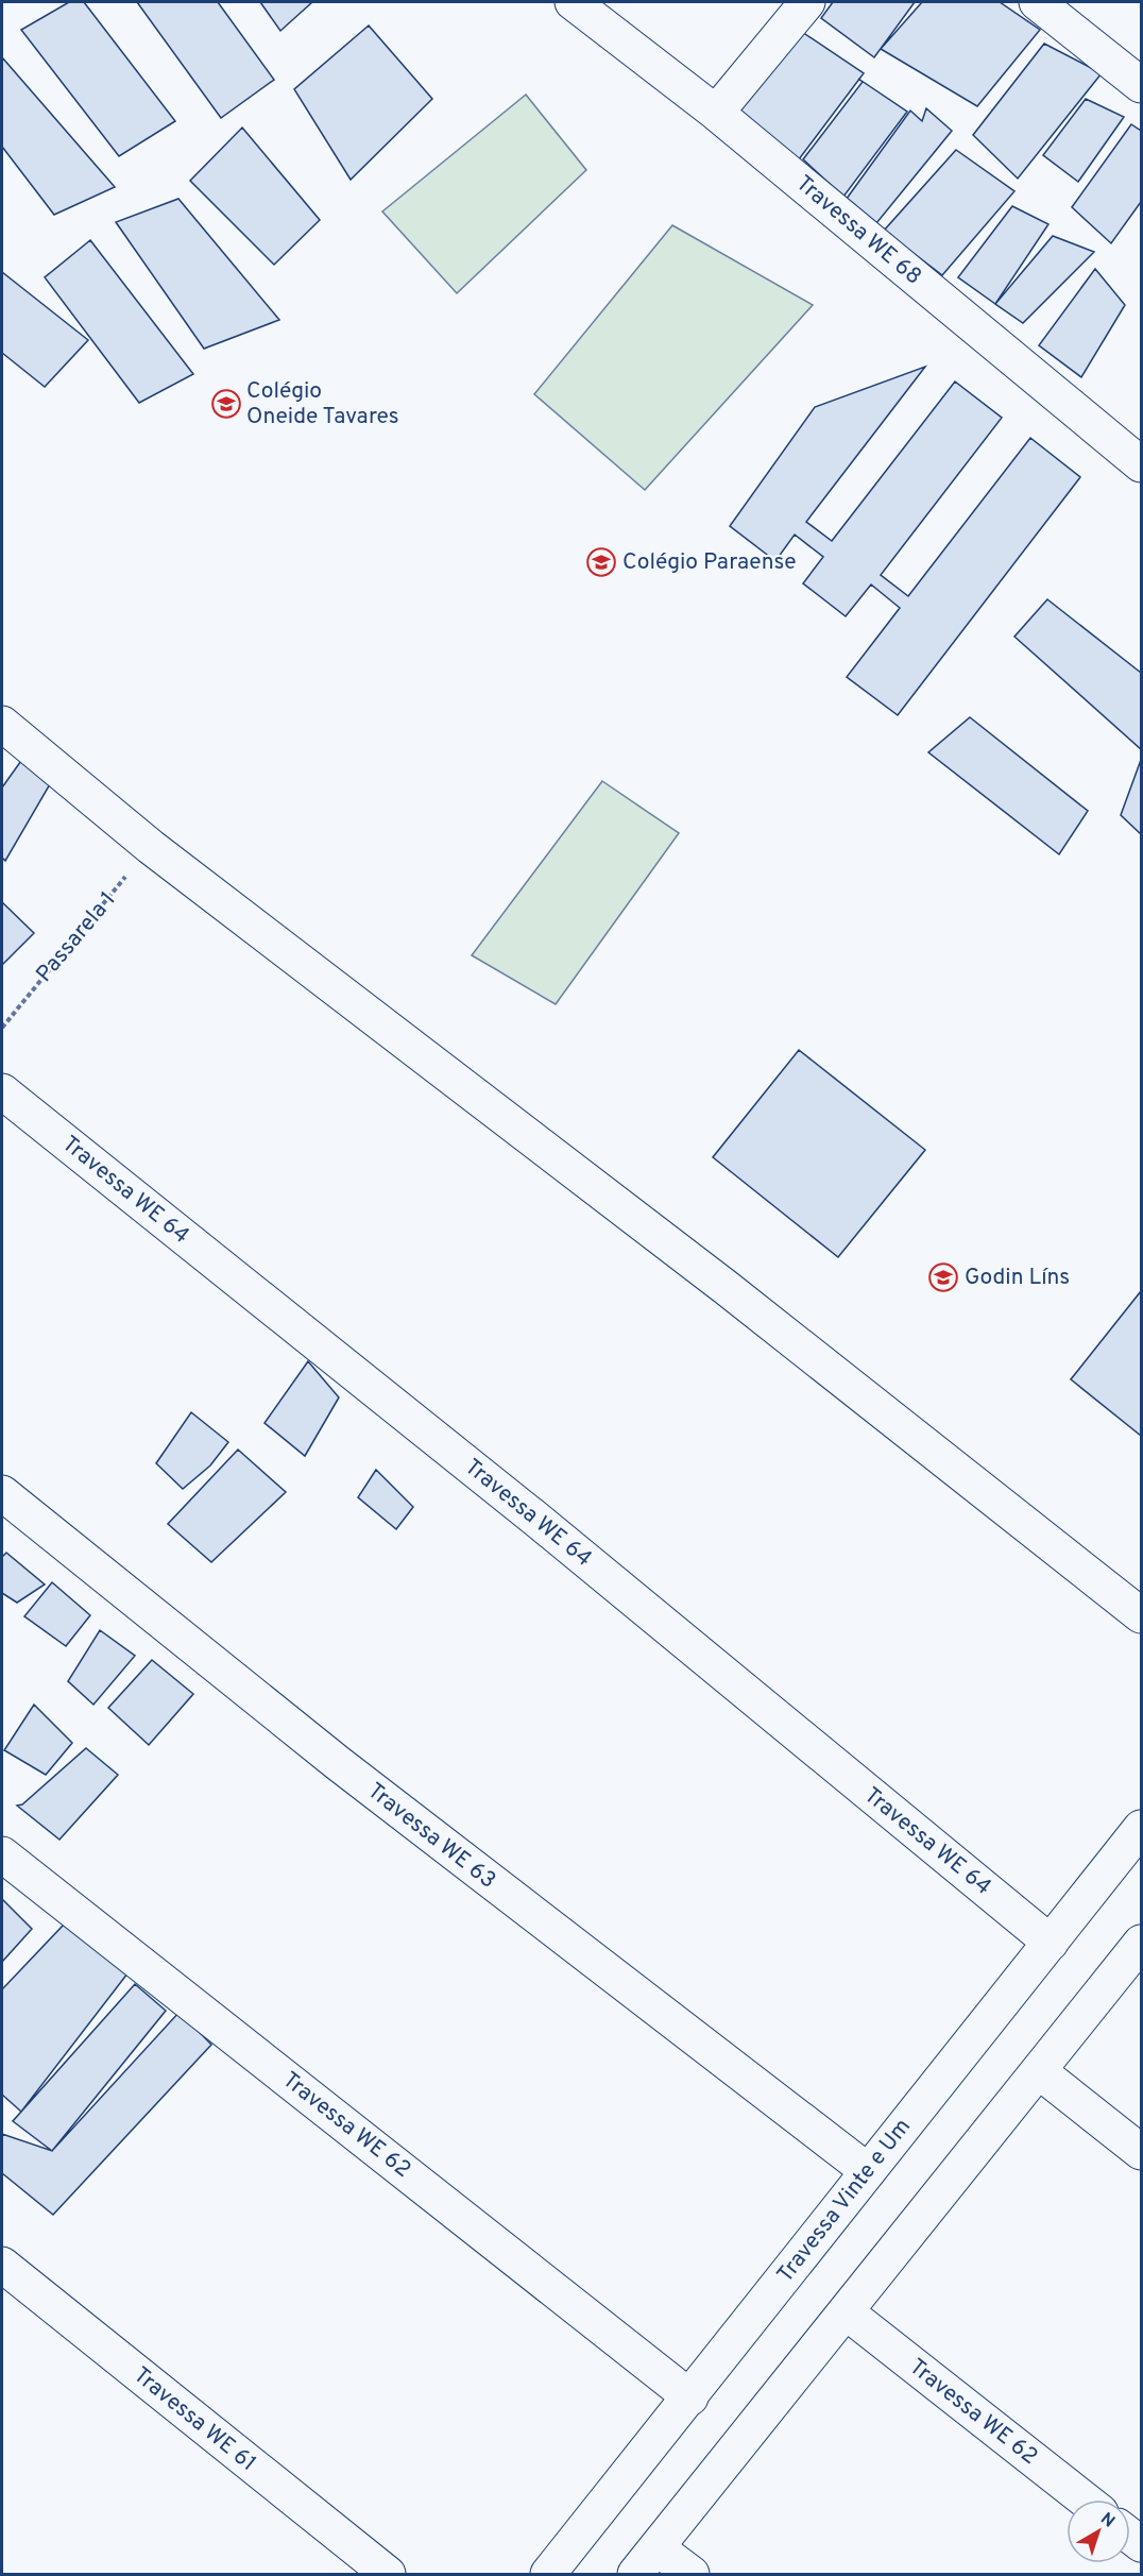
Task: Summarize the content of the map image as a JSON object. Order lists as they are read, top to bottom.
{
  "streets": {
    "street": [
      "Travessa WE 68",
      "Travessa WE 64",
      "Travessa WE 63",
      "Travessa WE 62",
      "Travessa Vinte e Um",
      "Travessa WE 61"
    ],
    "path": ["Passarela 1"]
  },
  "crossings": [
    ["Travessa WE 64", "Travessa Vinte e Um"],
    ["Travessa WE 63", "Travessa Vinte e Um"],
    ["Travessa WE 62", "Travessa Vinte e Um"]
  ],
  "places": {
    "school or university": ["Colégio Oneide Tavares", "Colégio Paraense", "Godin Líns"]
  },
  "north": "top right"
}
